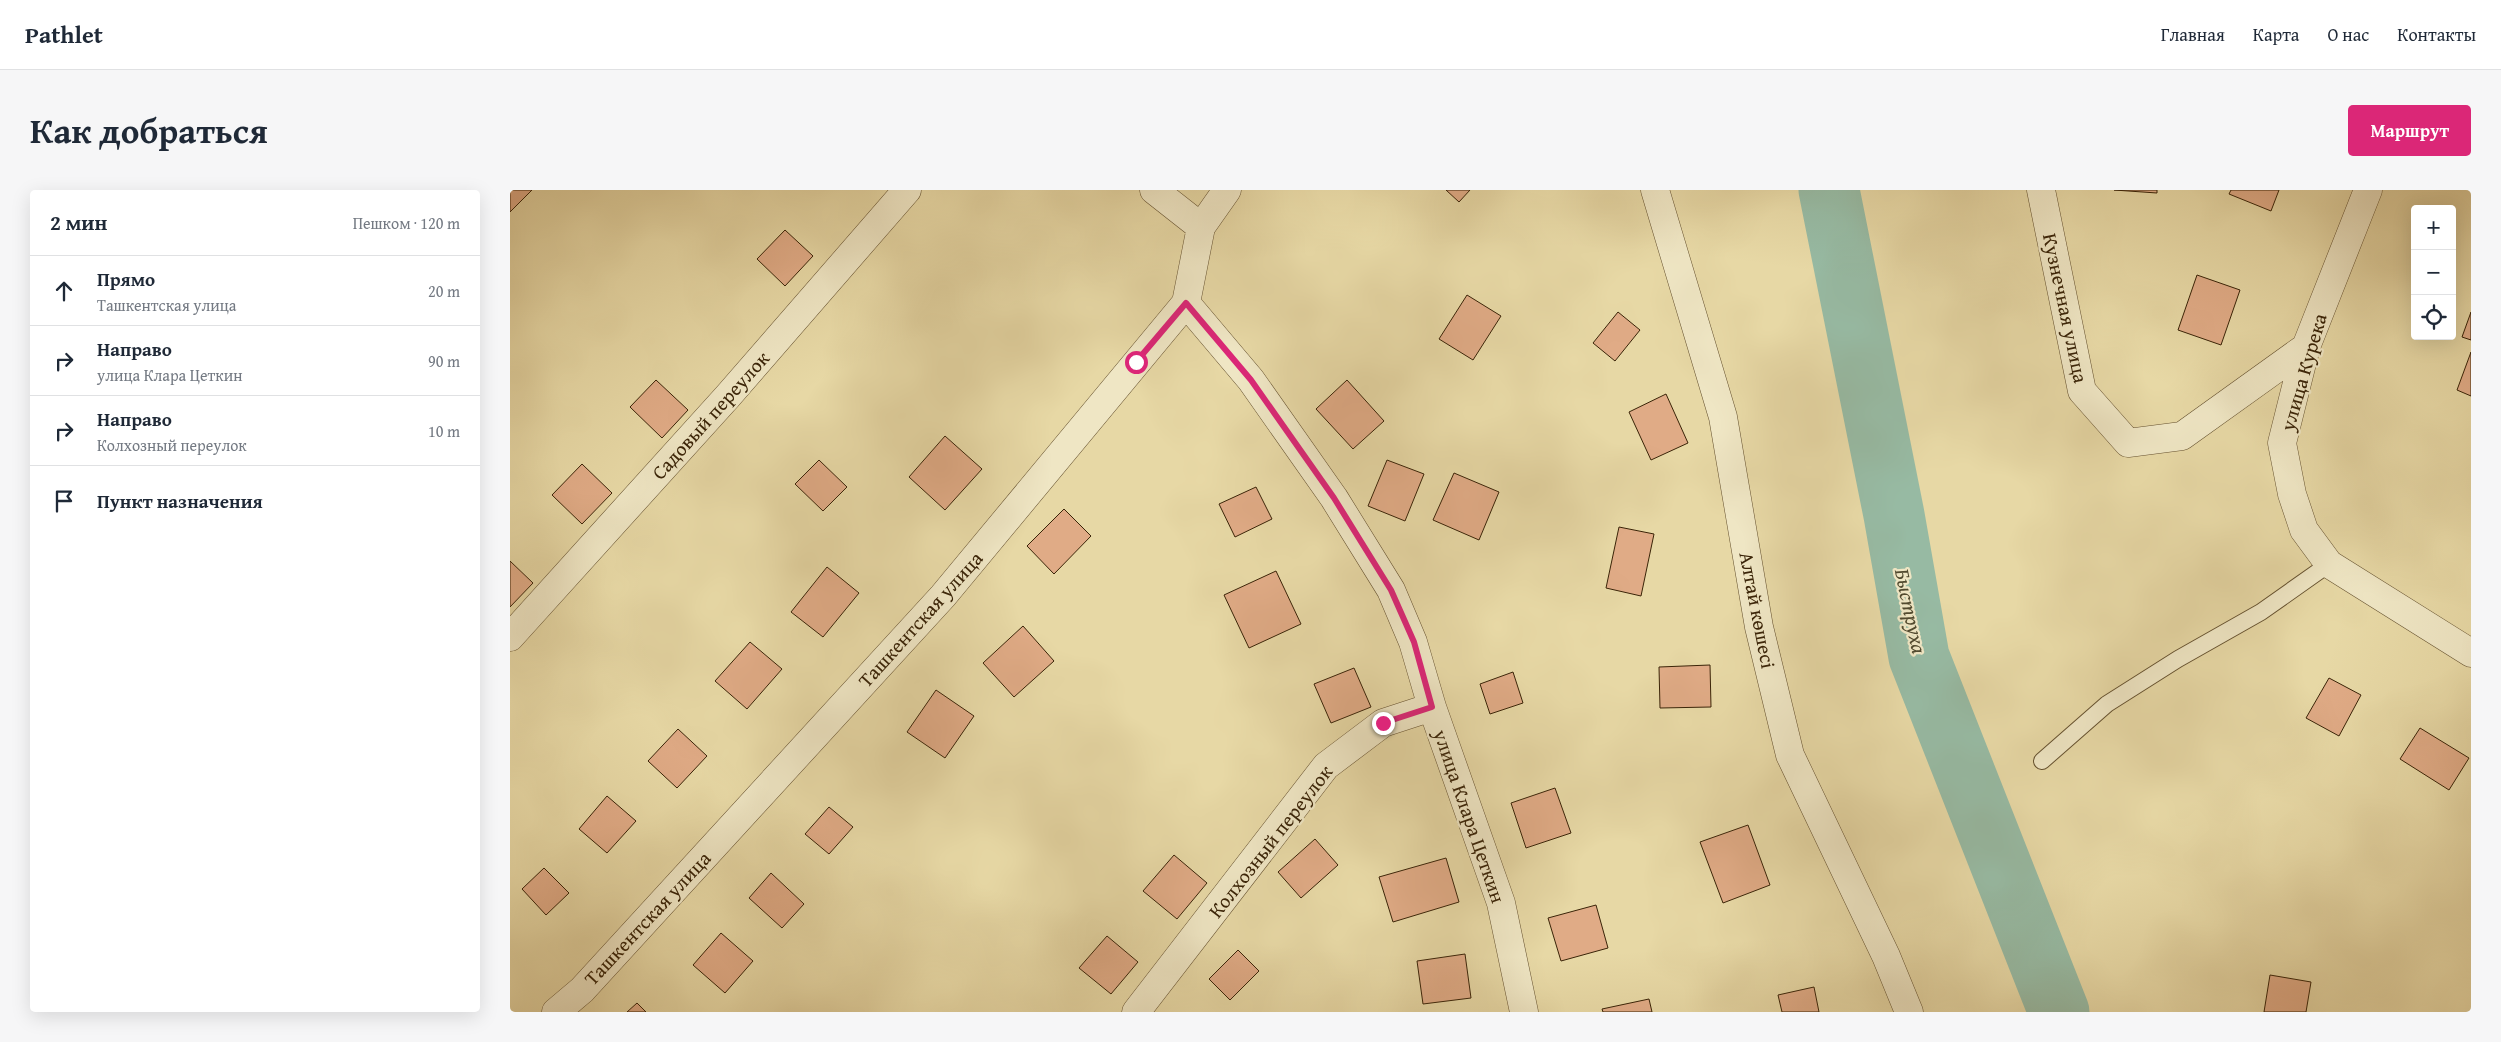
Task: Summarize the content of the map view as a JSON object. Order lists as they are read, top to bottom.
{
  "streets": {
    "street": [
      "Кузнечная улица",
      "улица Курека",
      "Садовый переулок",
      "Алтай көшесі",
      "Ташкентская улица",
      "улица Клара Цеткин",
      "Колхозный переулок"
    ]
  },
  "crossings": [
    ["Кузнечная улица", "улица Курека"],
    ["Ташкентская улица", "улица Клара Цеткин"],
    ["улица Клара Цеткин", "Колхозный переулок"]
  ],
  "water": ["Быструха"],
  "page": {
    "header": "Pathlet",
    "nav": [
      "Главная",
      "Карта",
      "О нас",
      "Контакты"
    ],
    "title": "Как добраться",
    "buttons": "Маршрут",
    "heading": ["2 мин", "Пешком · 120 m"],
    "map_buttons": ["+", "−"],
    "list": [
      ["Прямо", "Ташкентская улица", "20 m"],
      ["Направо", "улица Клара Цеткин", "90 m"],
      ["Направо", "Колхозный переулок", "10 m"],
      "Пункт назначения"
    ]
  }
}
